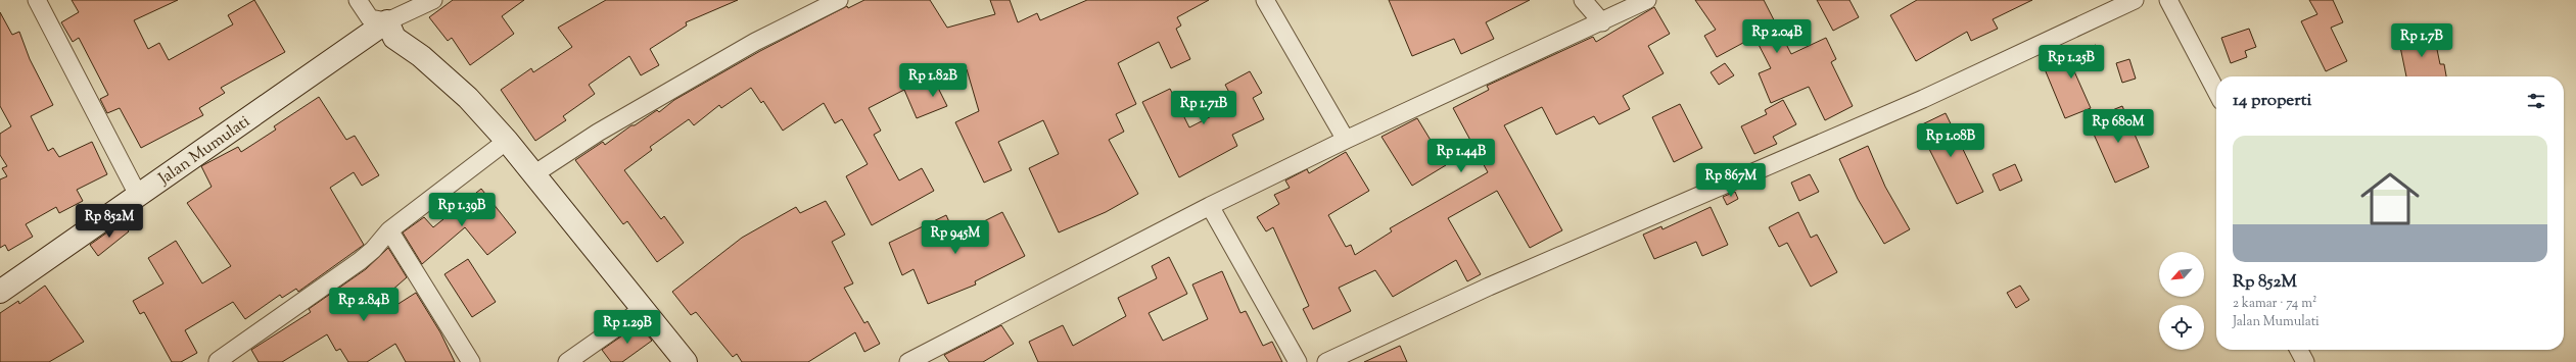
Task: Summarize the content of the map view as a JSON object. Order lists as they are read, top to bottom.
{
  "streets": {
    "street": ["Jalan Mumulati"]
  },
  "north": "bottom left",
  "page": {
    "price": [
      "Rp 2.04B",
      "Rp 1.7B",
      "Rp 1.25B",
      "Rp 1.82B",
      "Rp 1.71B",
      "Rp 680M",
      "Rp 1.08B",
      "Rp 1.44B",
      "Rp 867M",
      "Rp 1.39B",
      "Rp 852M",
      "Rp 945M",
      "Rp 2.84B",
      "Rp 1.29B"
    ],
    "heading": "14 properti",
    "list": [
      {
        "name": "Rp 852M",
        "note": "2 kamar · 74 m² · Jalan Mumulati"
      }
    ]
  }
}
